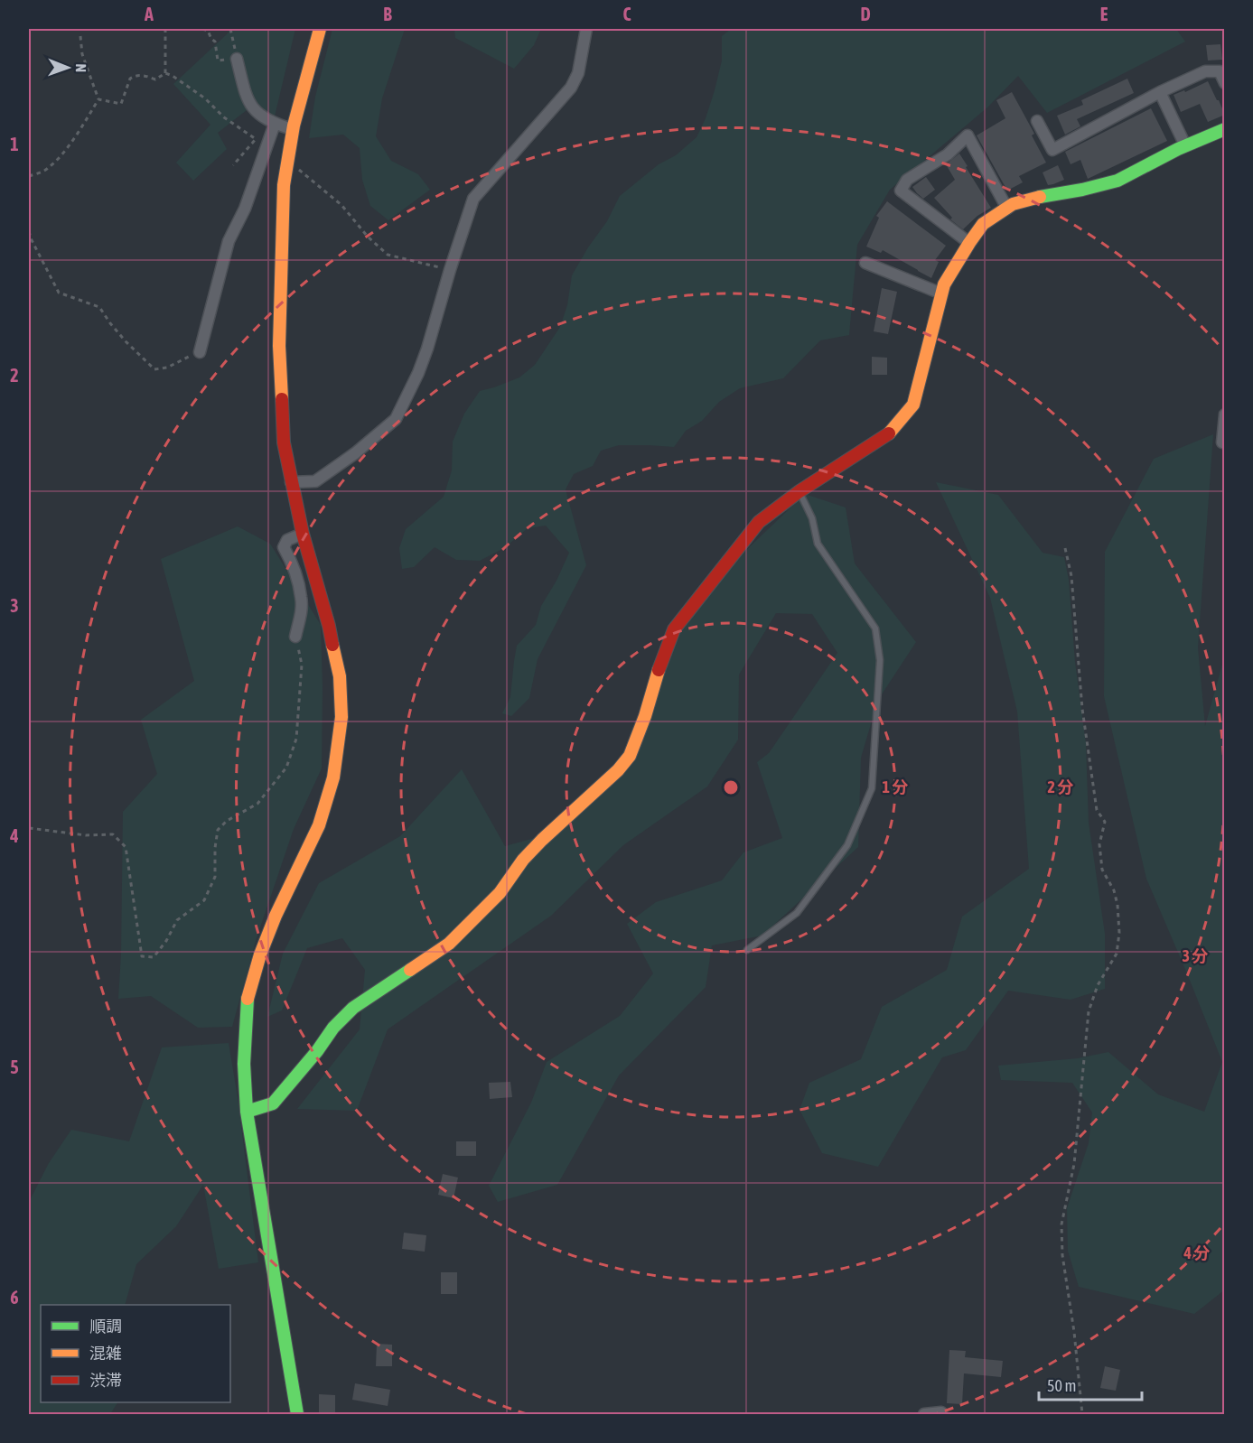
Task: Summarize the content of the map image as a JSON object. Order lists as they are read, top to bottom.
{
  "legend": ["順調", "混雑", "渋滞"],
  "scale_bar": "50 m",
  "north": "right",
  "grid": {
    "columns": [
      "A",
      "B",
      "C",
      "D",
      "E"
    ],
    "rows": [
      "1",
      "2",
      "3",
      "4",
      "5",
      "6"
    ]
  },
  "rings": [
    "1 分",
    "2 分",
    "3 分",
    "4 分"
  ]
}
